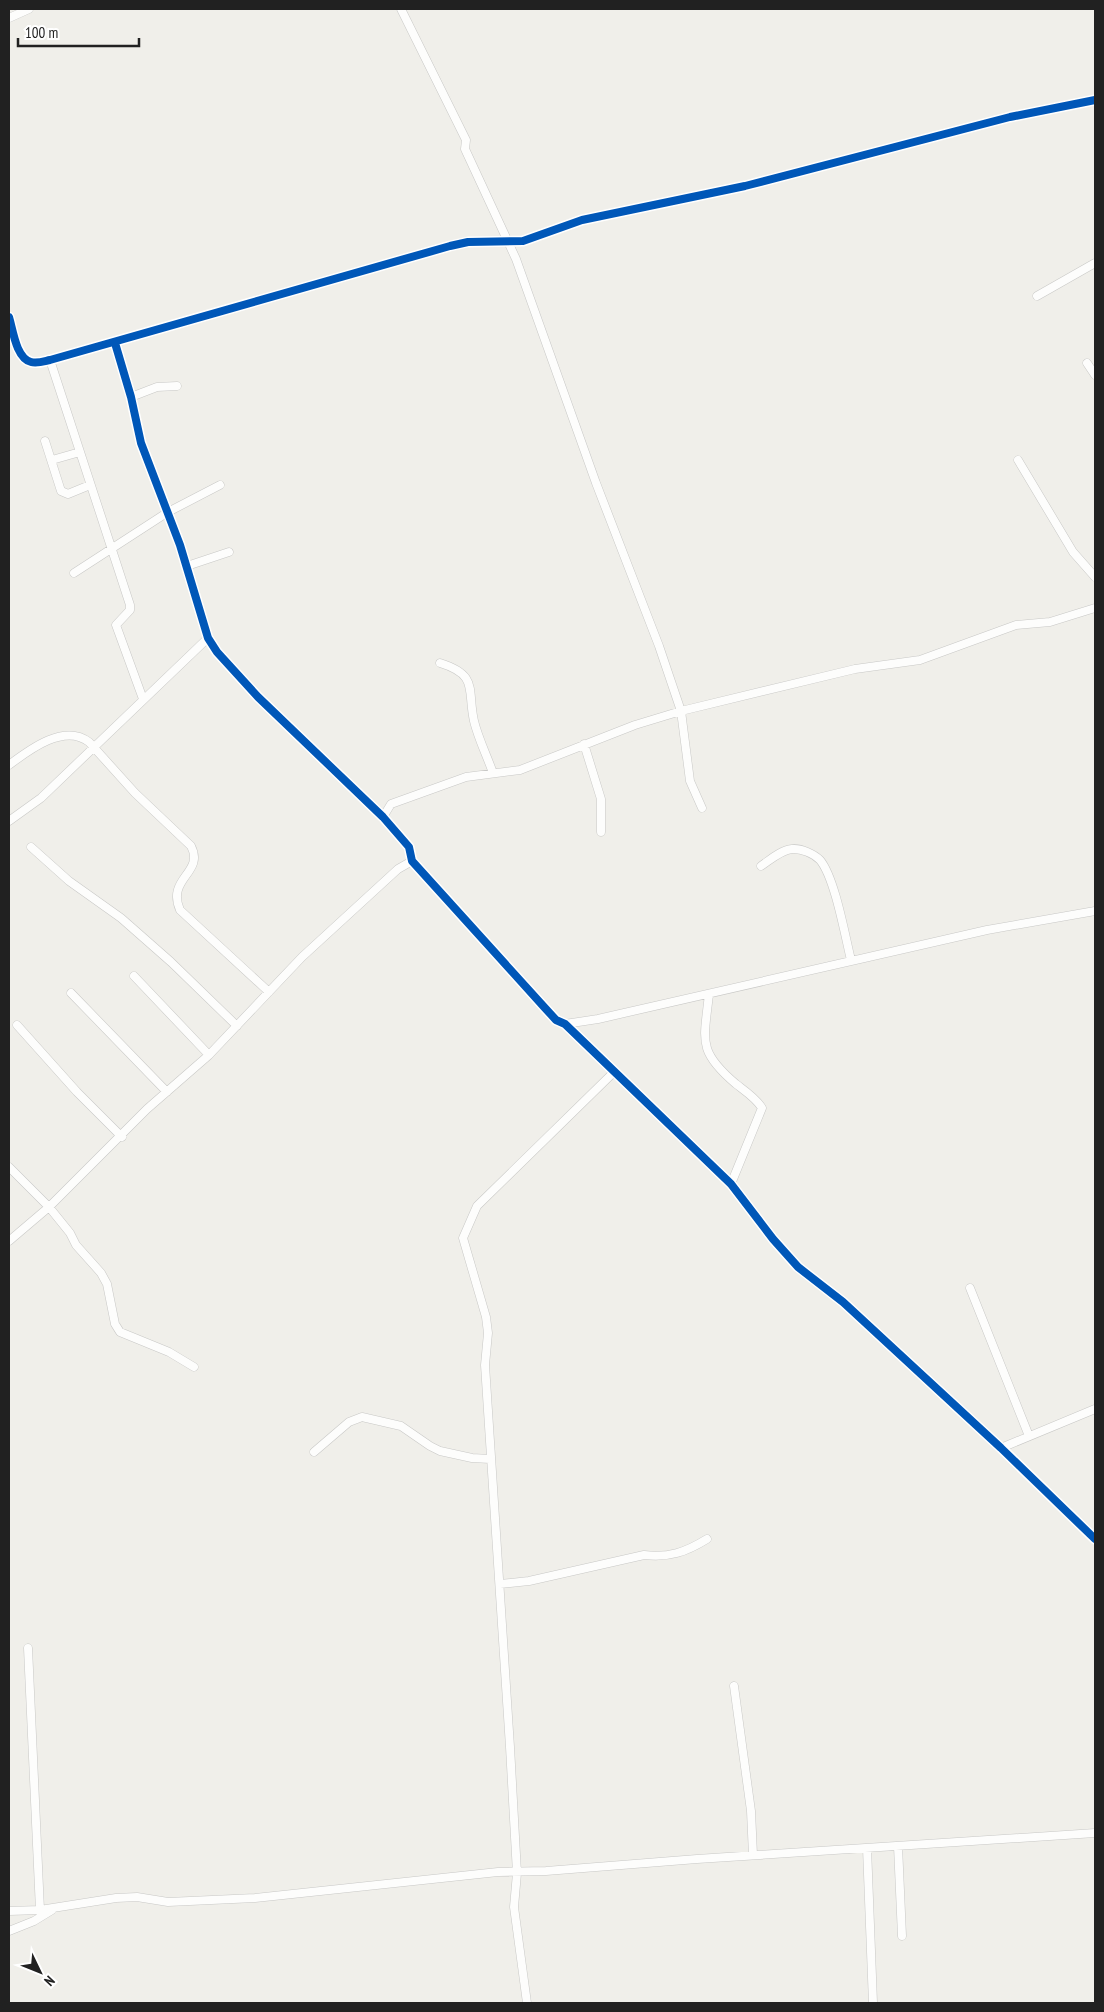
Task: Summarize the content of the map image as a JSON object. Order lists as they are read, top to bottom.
{
  "scale_bar": "100 m",
  "north": "bottom right"
}
